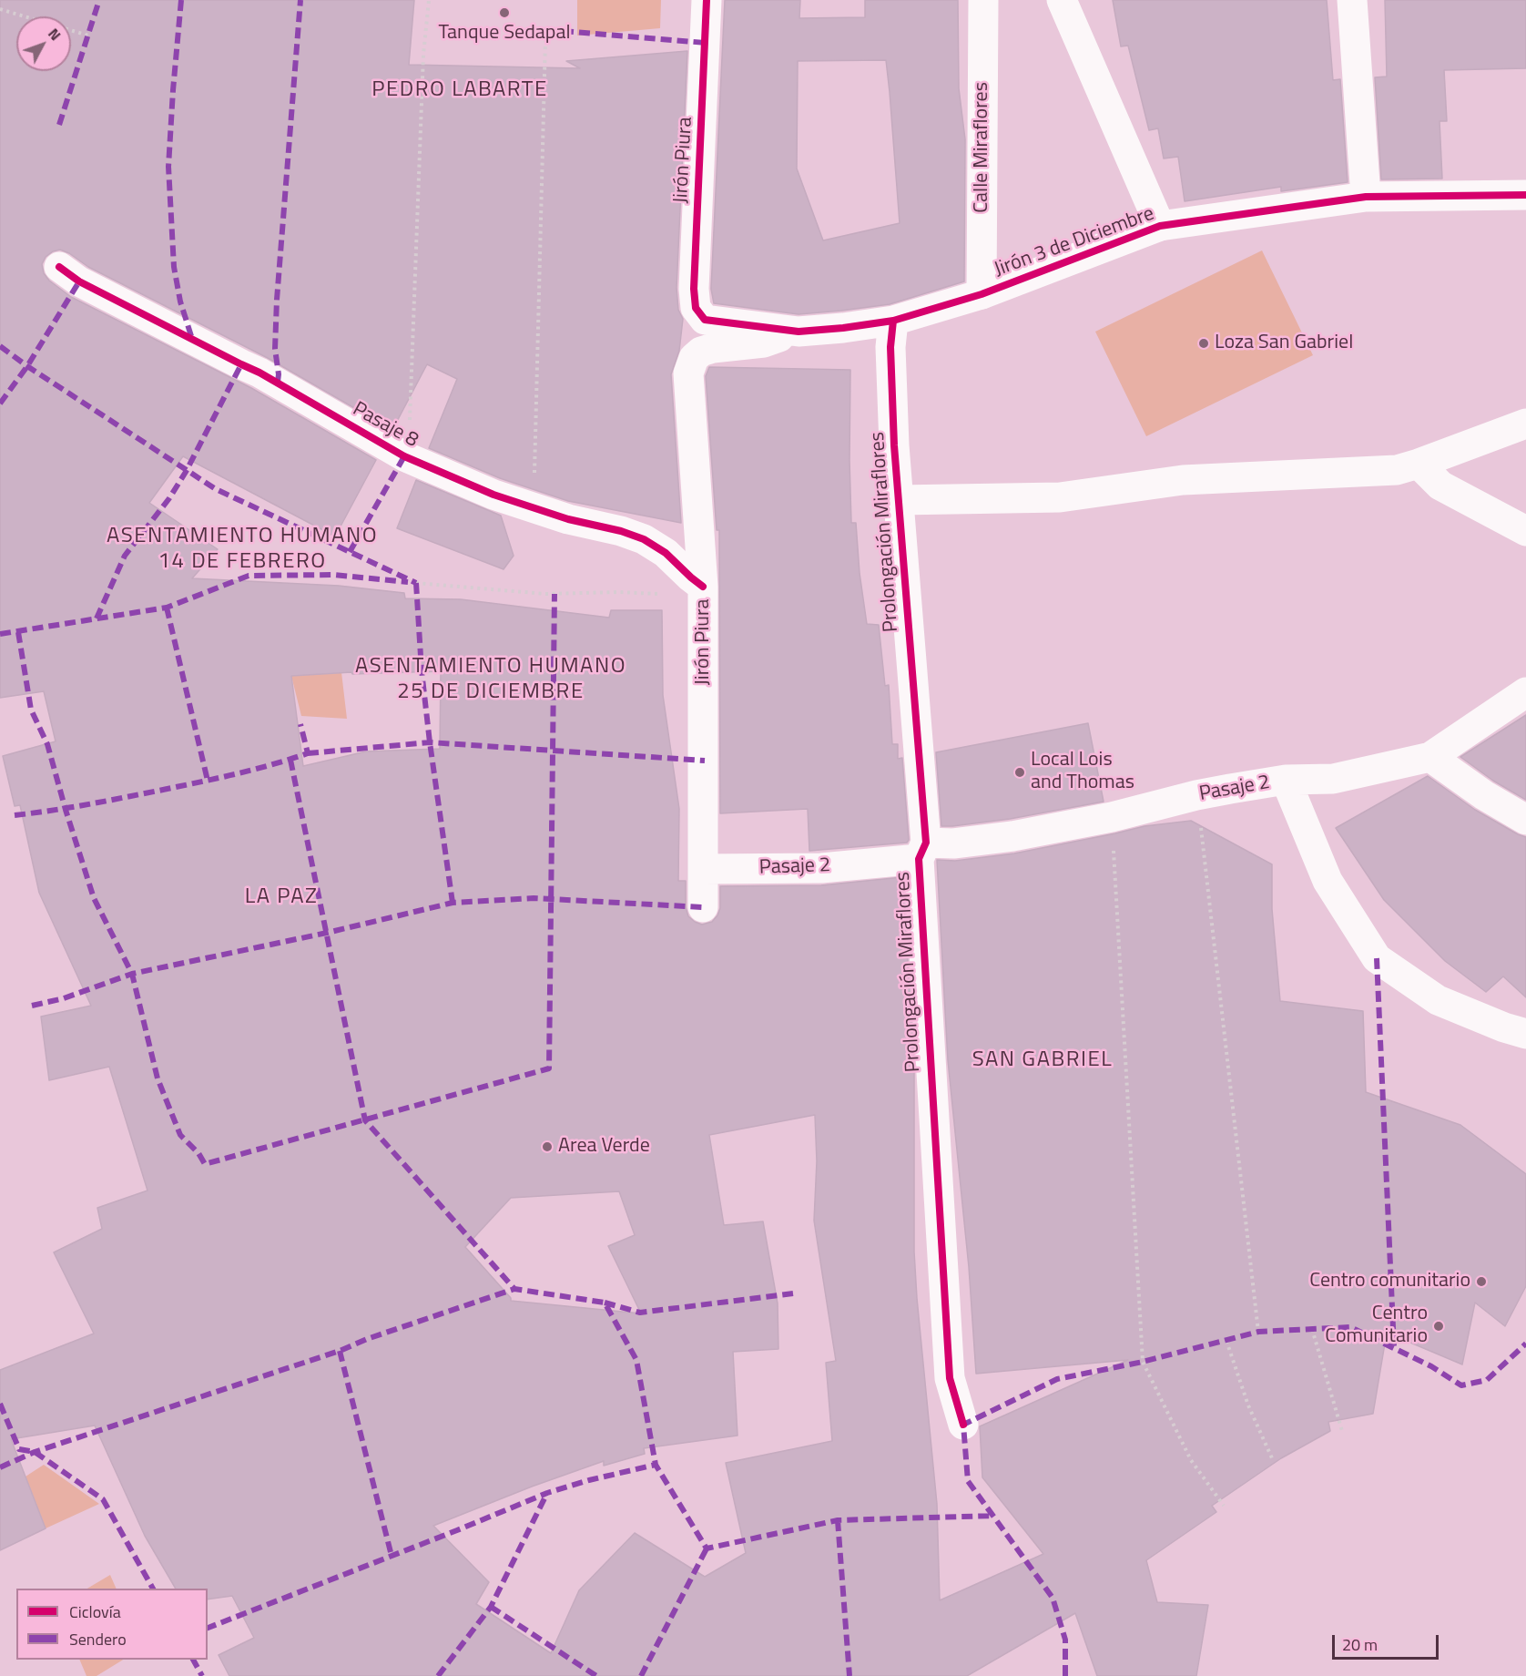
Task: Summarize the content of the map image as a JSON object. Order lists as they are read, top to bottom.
{
  "streets": {
    "street": [
      "Calle Miraflores",
      "Jirón Piura",
      "Jirón 3 de Diciembre",
      "Pasaje 8",
      "Prolongación Miraflores",
      "Pasaje 2"
    ]
  },
  "crossings": [
    ["Calle Miraflores", "Jirón 3 de Diciembre"],
    ["Jirón Piura", "Jirón 3 de Diciembre"],
    ["Jirón Piura", "Pasaje 8"],
    ["Jirón Piura", "Pasaje 2"],
    ["Jirón 3 de Diciembre", "Prolongación Miraflores"],
    ["Prolongación Miraflores", "Pasaje 2"]
  ],
  "districts": [
    "PEDRO LABARTE",
    "ASENTAMIENTO HUMANO 14 DE FEBRERO",
    "ASENTAMIENTO HUMANO 25 DE DICIEMBRE",
    "LA PAZ",
    "SAN GABRIEL"
  ],
  "places": [
    "Tanque Sedapal",
    "Loza San Gabriel",
    "Local Lois and Thomas",
    "Area Verde",
    "Centro comunitario",
    "Centro Comunitario"
  ],
  "legend": ["Ciclovía", "Sendero"],
  "scale_bar": "20 m",
  "north": "top right"
}
